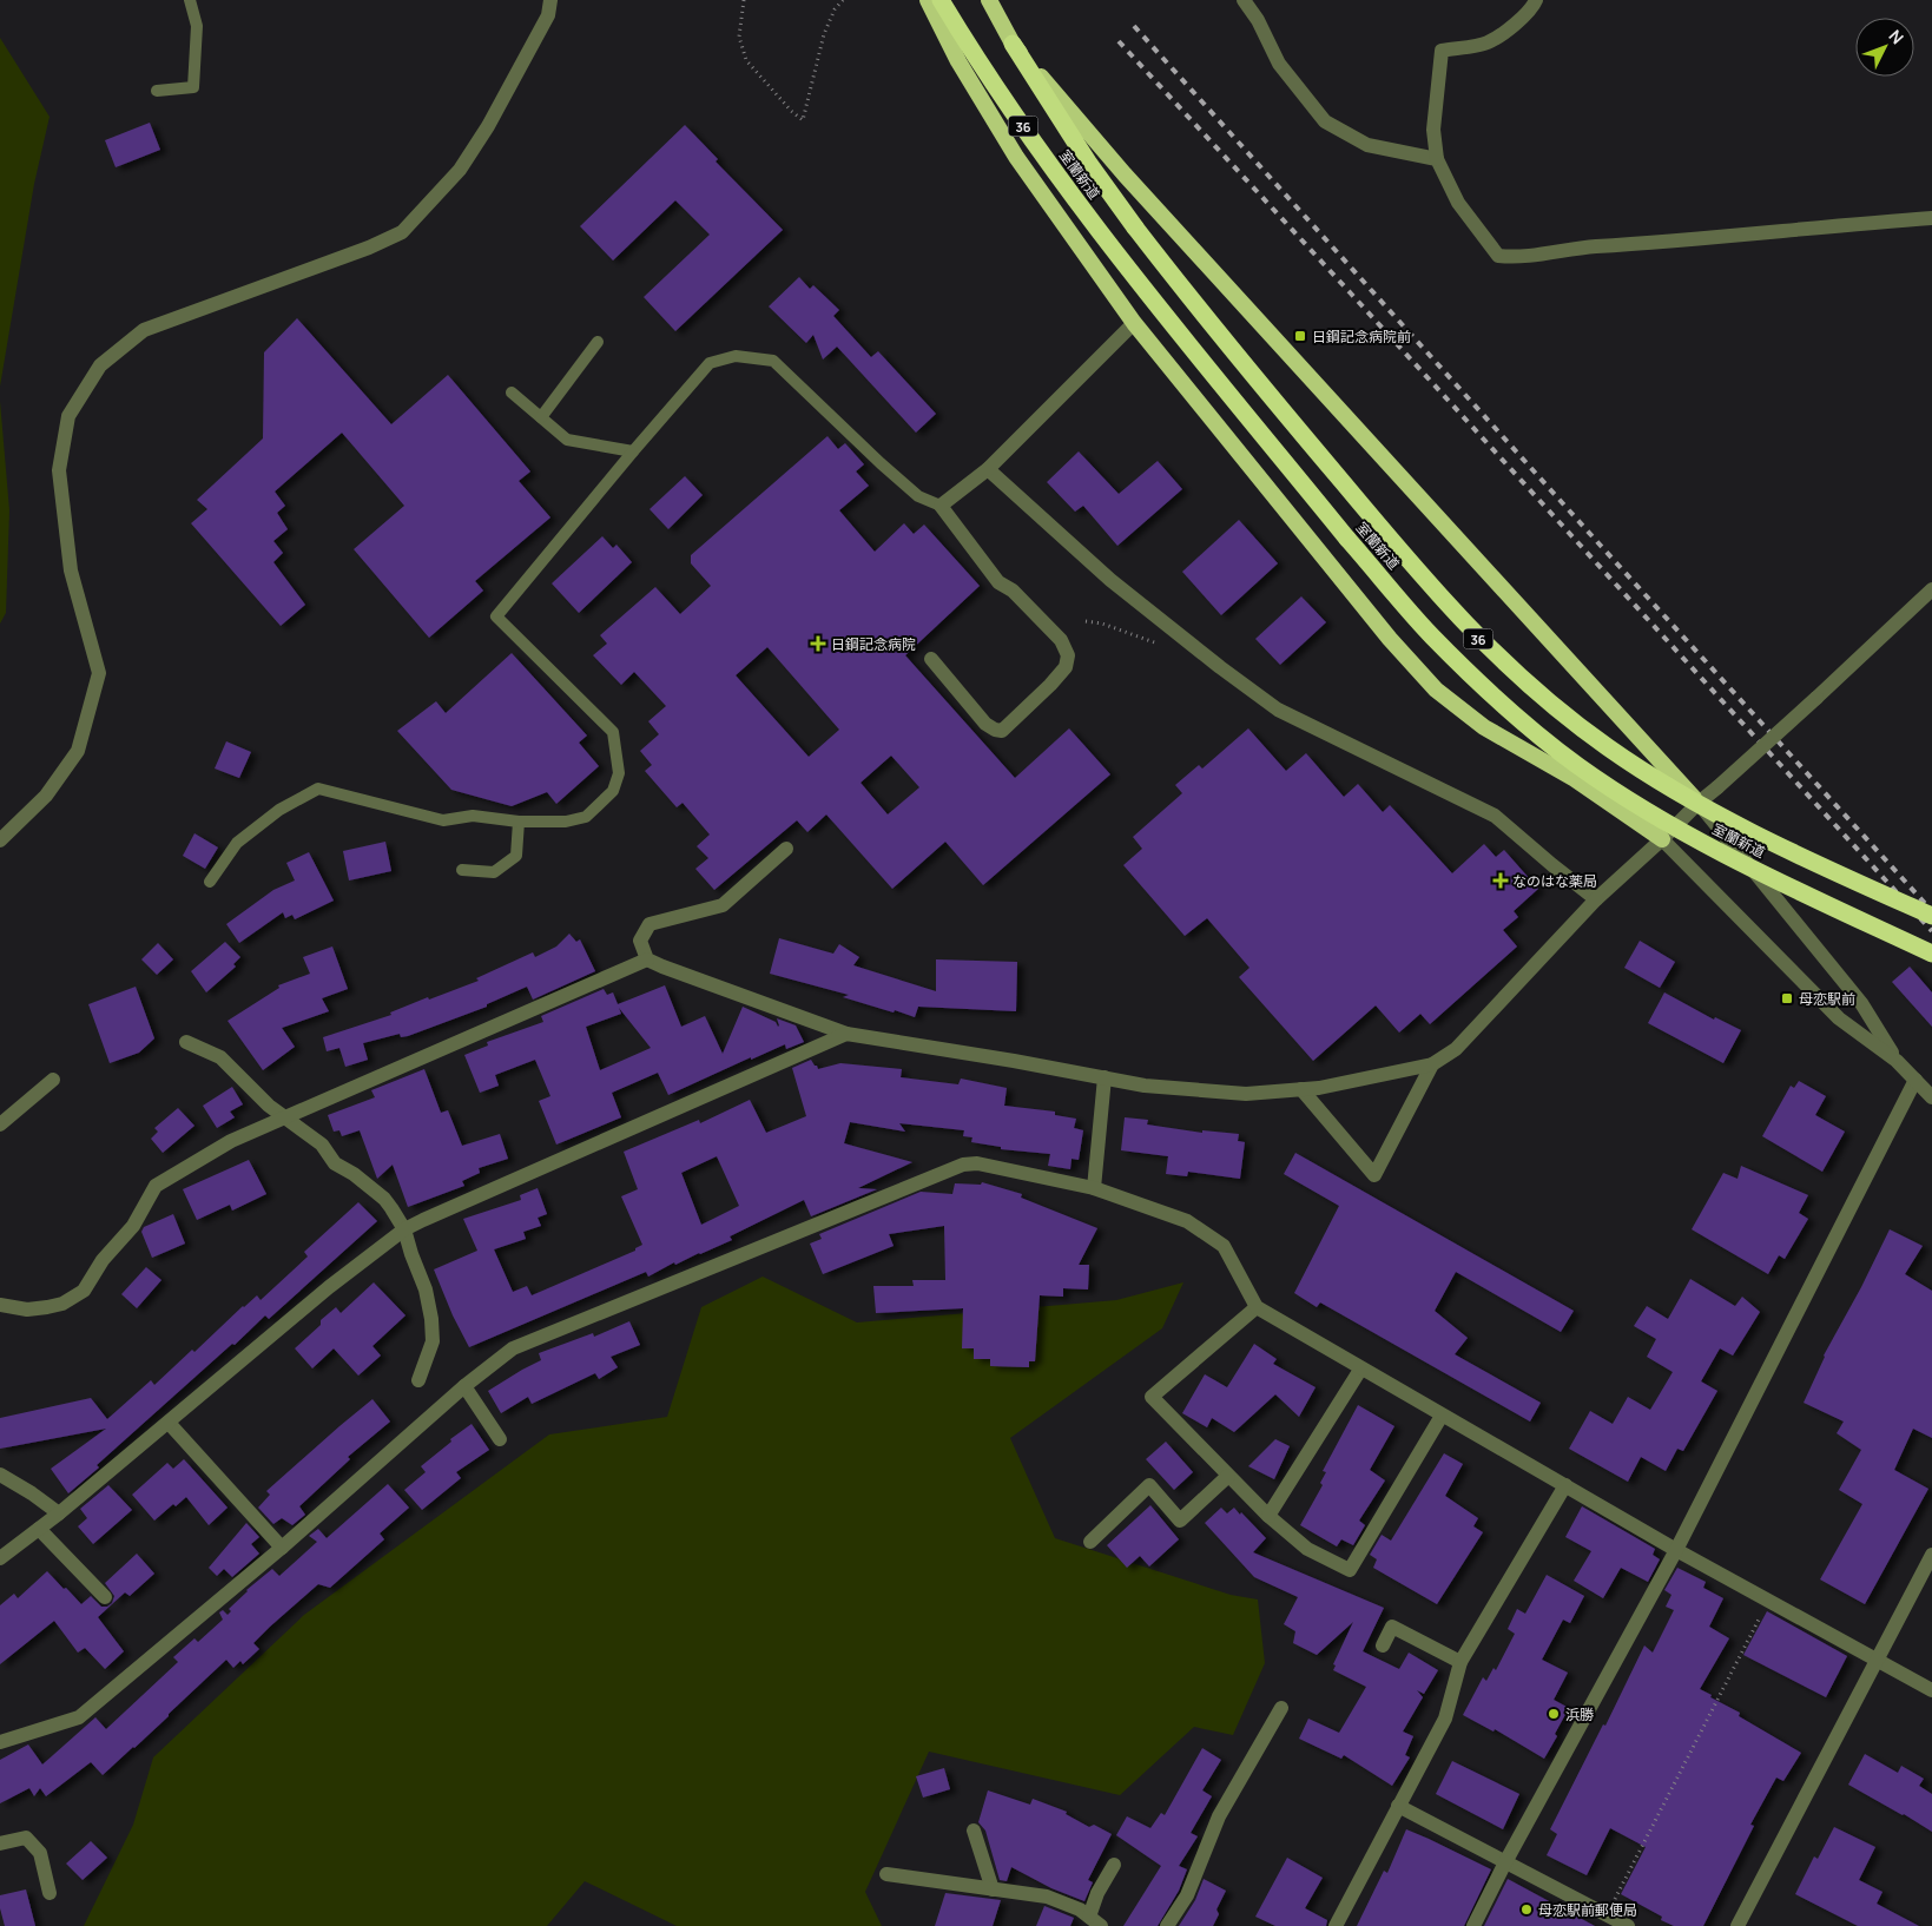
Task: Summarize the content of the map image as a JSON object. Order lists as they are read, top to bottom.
{
  "streets": {
    "highway": ["36", "室蘭新道"]
  },
  "crossings": [
    ["36", "室蘭新道"]
  ],
  "places": {
    "transit": ["日鋼記念病院前", "母恋駅前"],
    "health": ["日鋼記念病院", "なのはな薬局"],
    "other": ["浜勝", "母恋駅前郵便局"]
  },
  "north": "top right"
}
